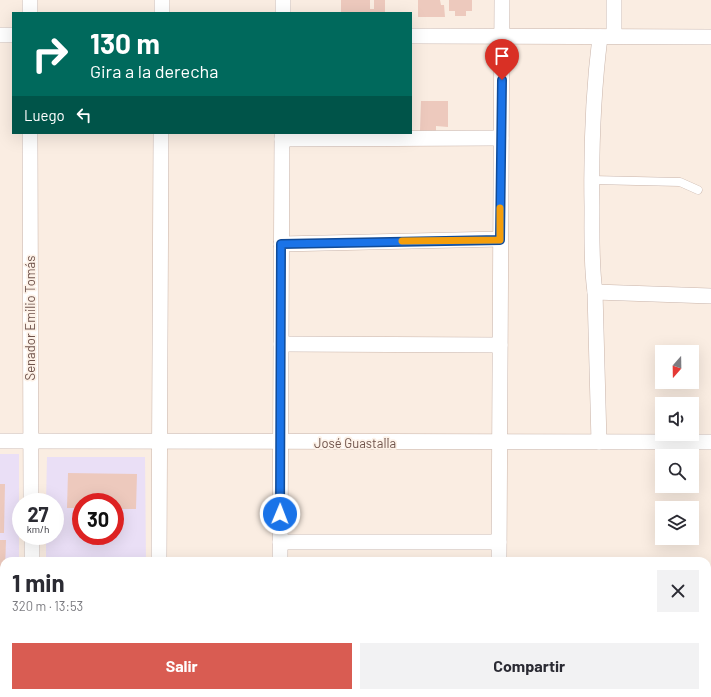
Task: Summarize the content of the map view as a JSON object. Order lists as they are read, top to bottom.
{
  "streets": {
    "street": ["Senador Emilio Tomás", "José Guastalla"]
  },
  "crossings": [
    ["Senador Emilio Tomás", "José Guastalla"]
  ],
  "north": "bottom",
  "page": {
    "turn": ["130 m", "Gira a la derecha"],
    "then": "Luego",
    "speed": "27 km/h",
    "limit": "30",
    "heading": ["1 min", "320 m · 13:53"],
    "buttons": ["Salir", "Compartir"]
  }
}
